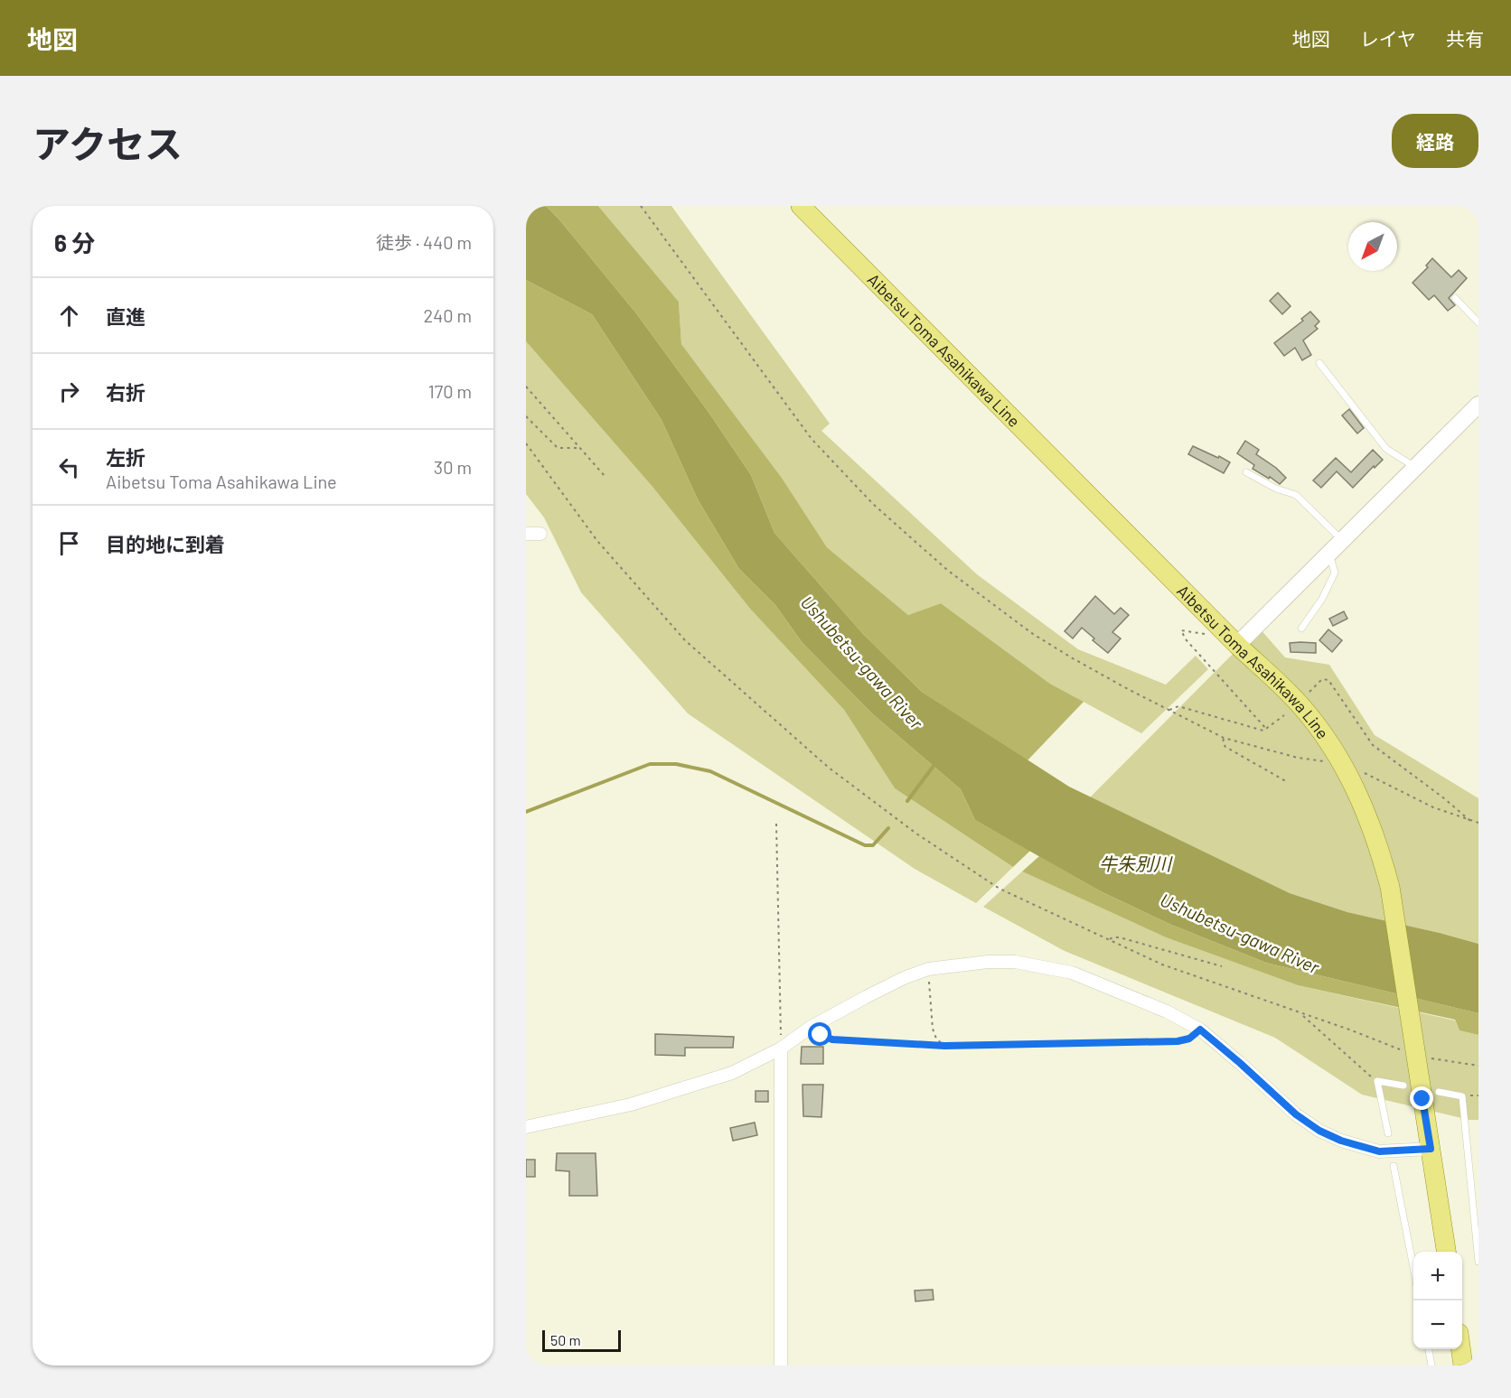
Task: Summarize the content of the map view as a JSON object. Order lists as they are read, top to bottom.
{
  "streets": {
    "main road": ["Aibetsu Toma Asahikawa Line"]
  },
  "water": ["Ushubetsu-gawa River", "牛朱別川"],
  "scale_bar": "50 m",
  "north": "bottom left",
  "page": {
    "header": "地図",
    "nav": ["地図", "レイヤ", "共有"],
    "title": "アクセス",
    "buttons": "経路",
    "heading": ["6 分", "徒歩 · 440 m"],
    "list": [
      ["直進", "240 m"],
      ["右折", "170 m"],
      ["左折", "Aibetsu Toma Asahikawa Line", "30 m"],
      "目的地に到着"
    ],
    "map_buttons": ["+", "−"],
    "scale": "50 m"
  }
}
